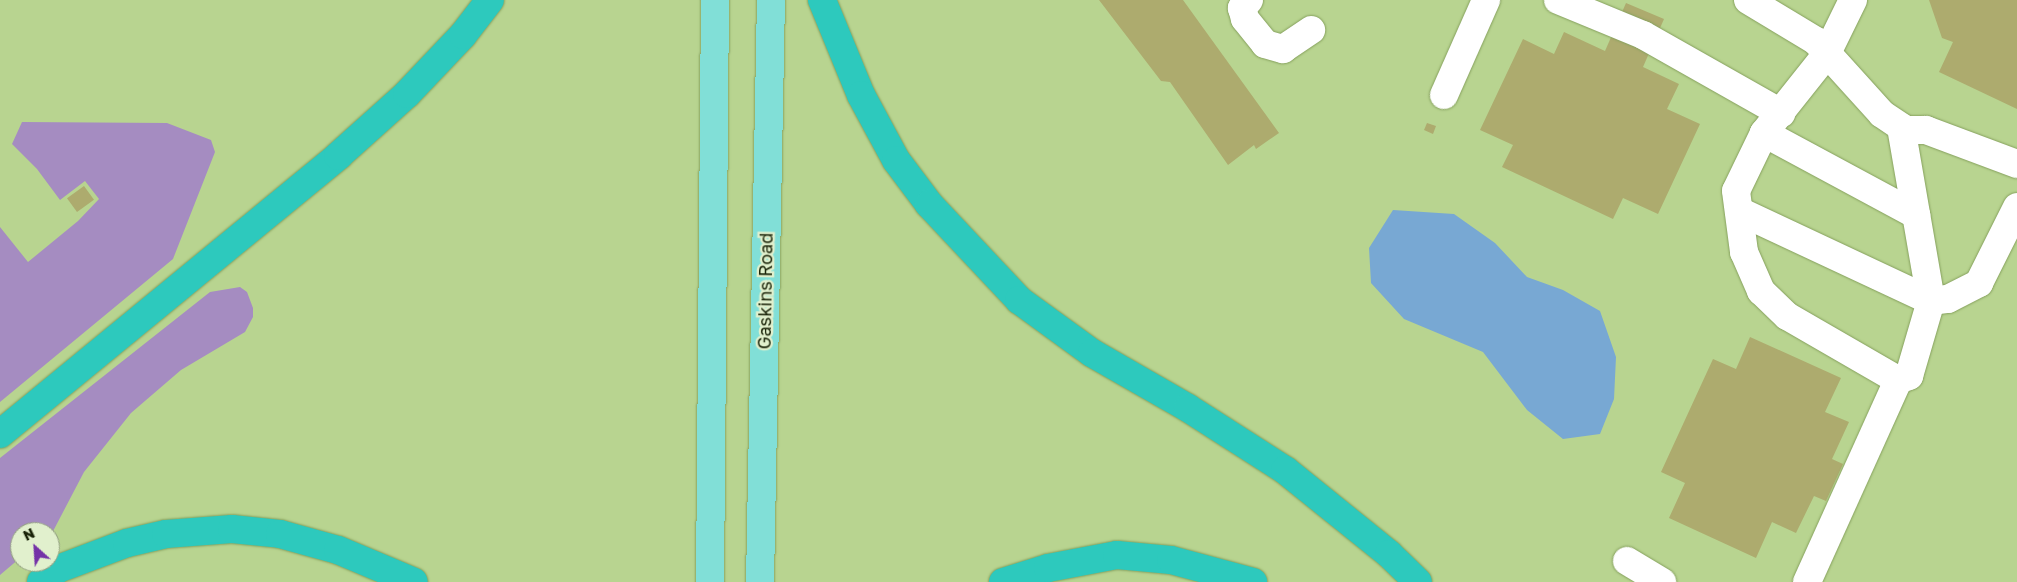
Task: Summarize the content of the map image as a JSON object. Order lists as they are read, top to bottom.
{
  "streets": {
    "main road": ["Gaskins Road"]
  },
  "north": "top left"
}
